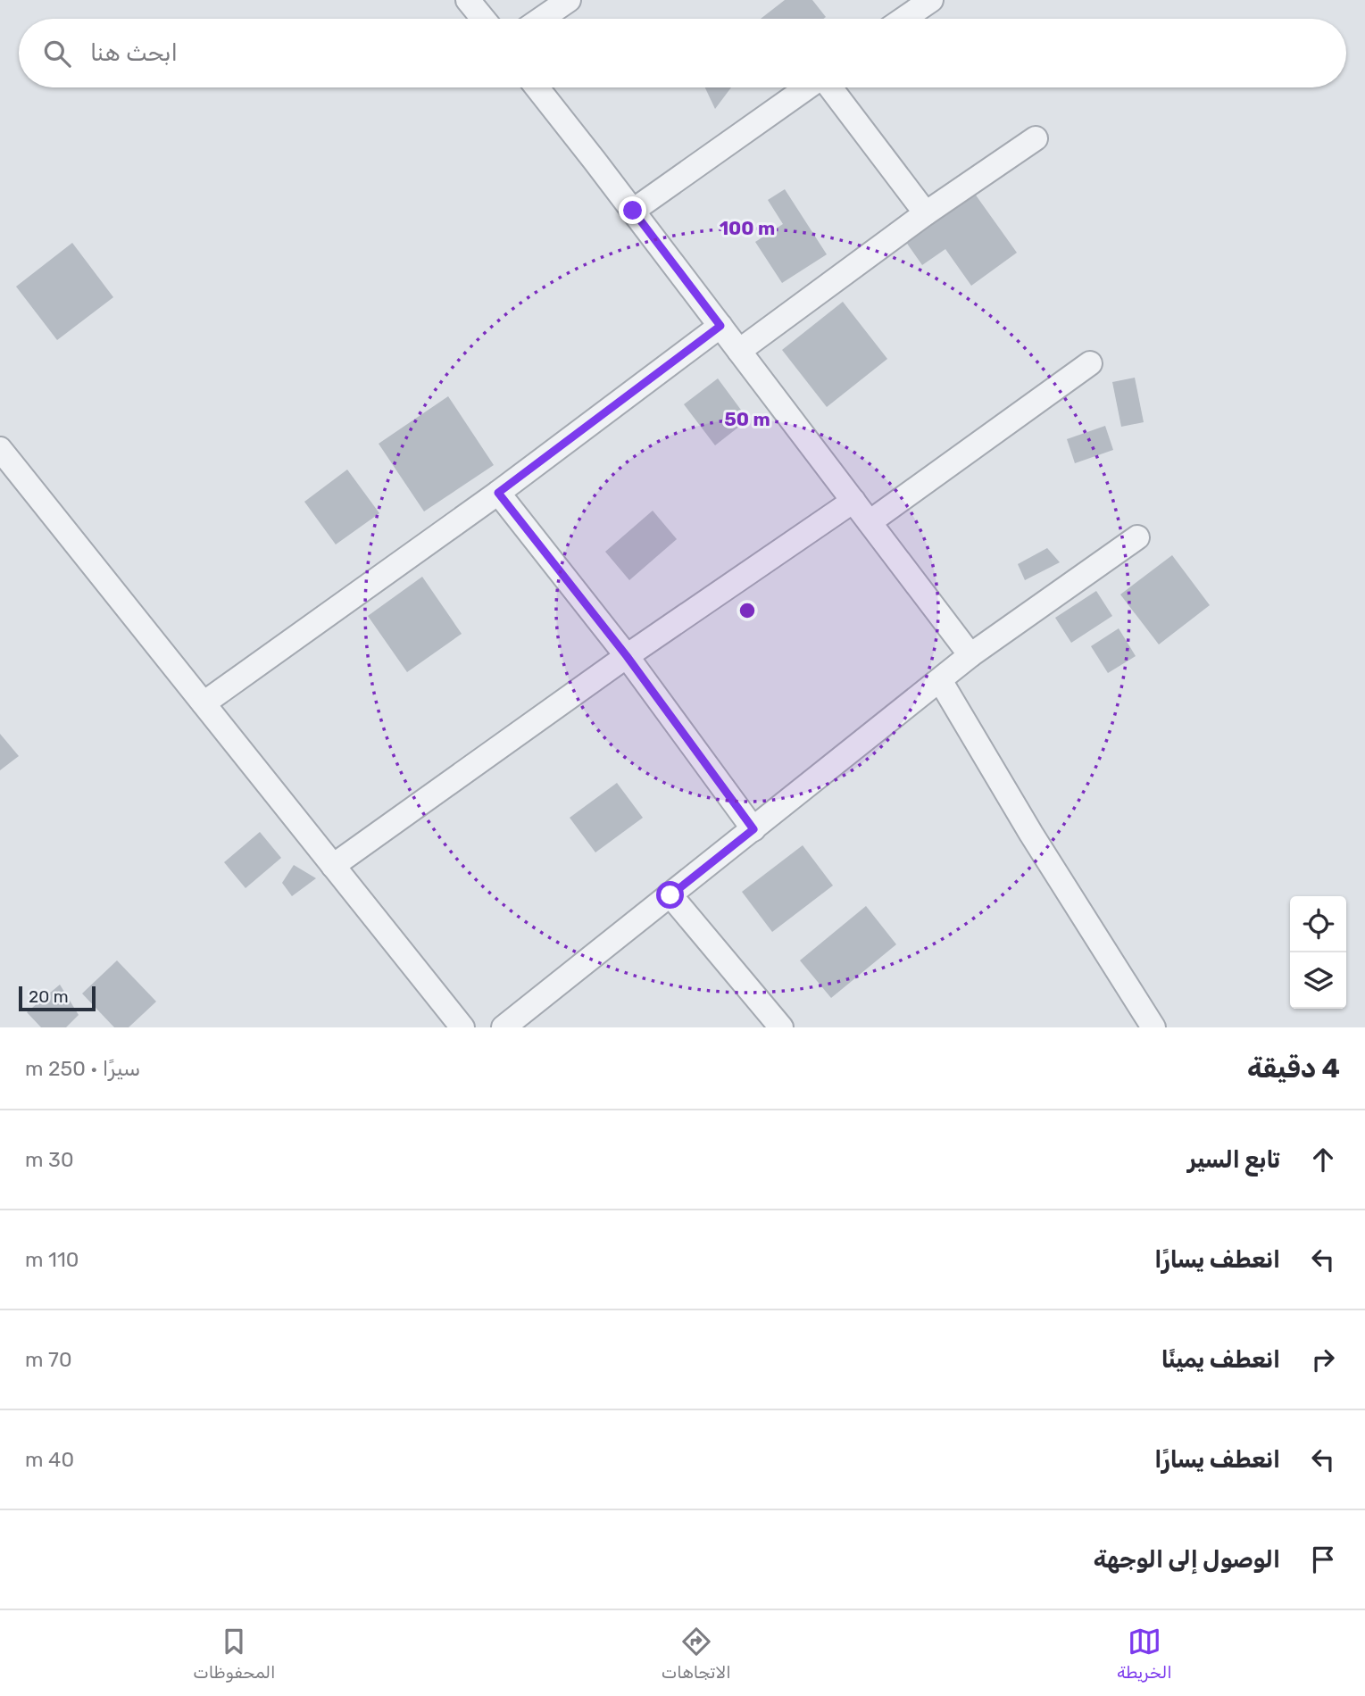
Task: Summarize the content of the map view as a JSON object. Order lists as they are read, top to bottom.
{
  "scale_bar": "20 m",
  "page": {
    "search": "ابحث هنا",
    "scale": "20 m",
    "heading": ["4 دقيقة", "سيرًا · 250 m"],
    "list": [
      ["تابع السير", "30 m"],
      ["انعطف يسارًا", "110 m"],
      ["انعطف يمينًا", "70 m"],
      ["انعطف يسارًا", "40 m"],
      "الوصول إلى الوجهة"
    ],
    "nav": ["الخريطة", "الاتجاهات", "المحفوظات"]
  },
  "rings": ["100 m", "50 m"]
}
